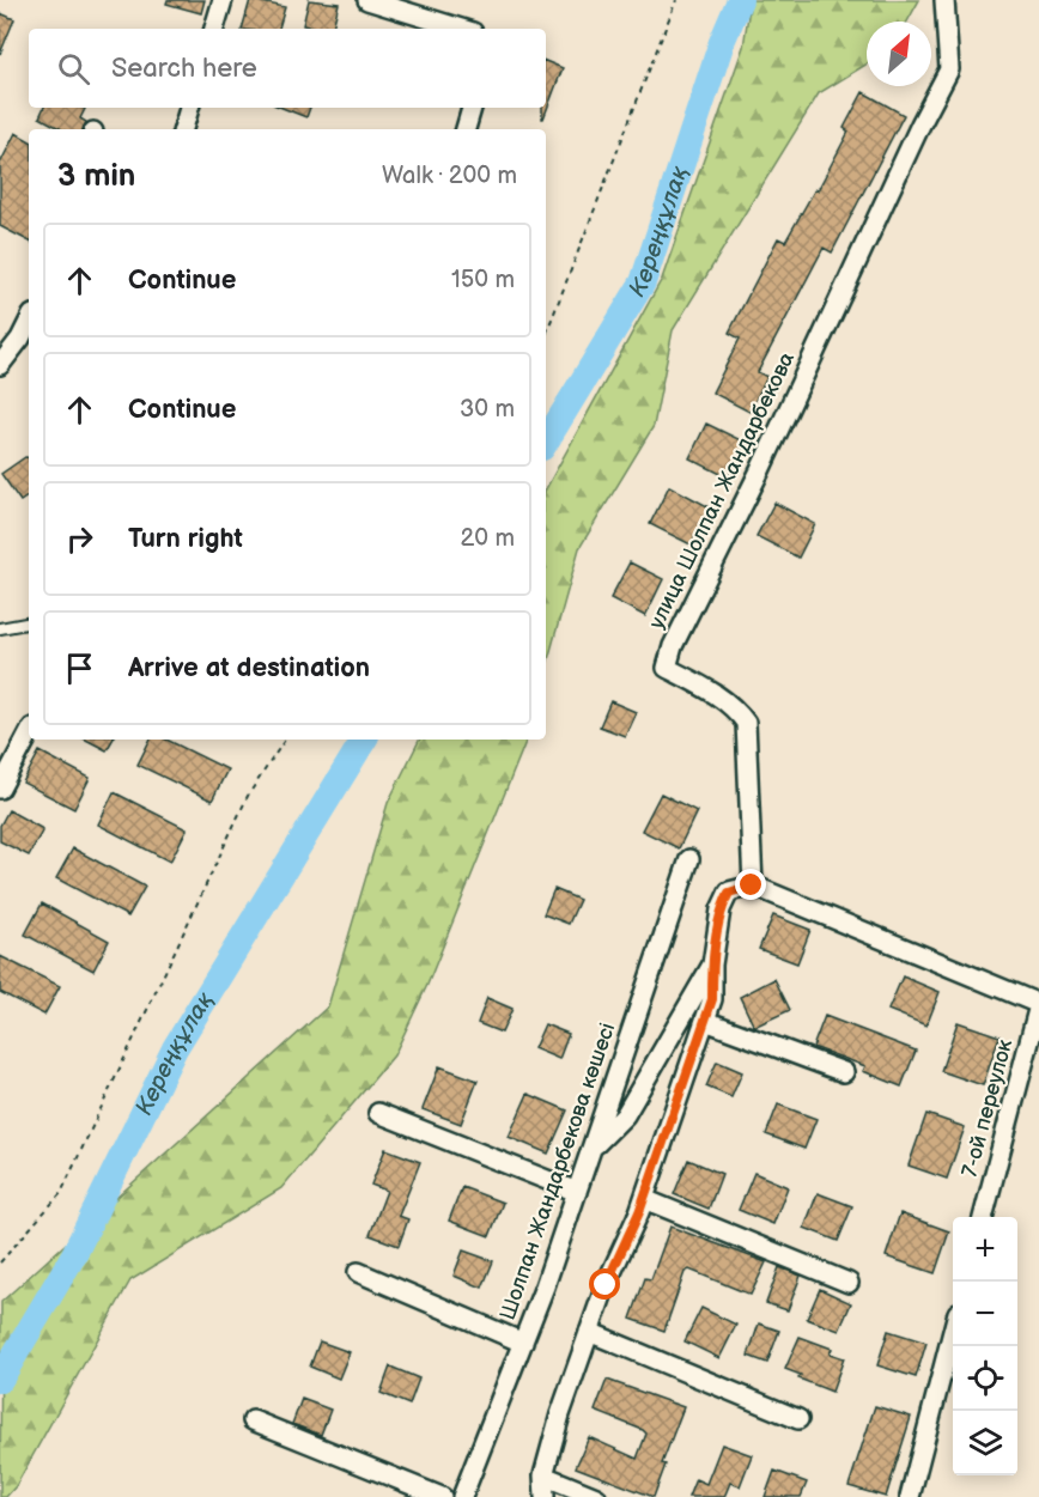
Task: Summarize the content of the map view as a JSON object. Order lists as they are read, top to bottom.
{
  "streets": {
    "street": ["улица Шолпан Жандарбекова", "7-ой переулок", "Шолпан Жандарбекова көшесі"]
  },
  "water": ["Кереңқұлақ"],
  "north": "top right",
  "page": {
    "search": "Search here",
    "heading": ["3 min", "Walk · 200 m"],
    "list": [
      ["Continue", "150 m"],
      ["Continue", "30 m"],
      ["Turn right", "20 m"],
      "Arrive at destination"
    ],
    "map_buttons": ["+", "−"]
  }
}
